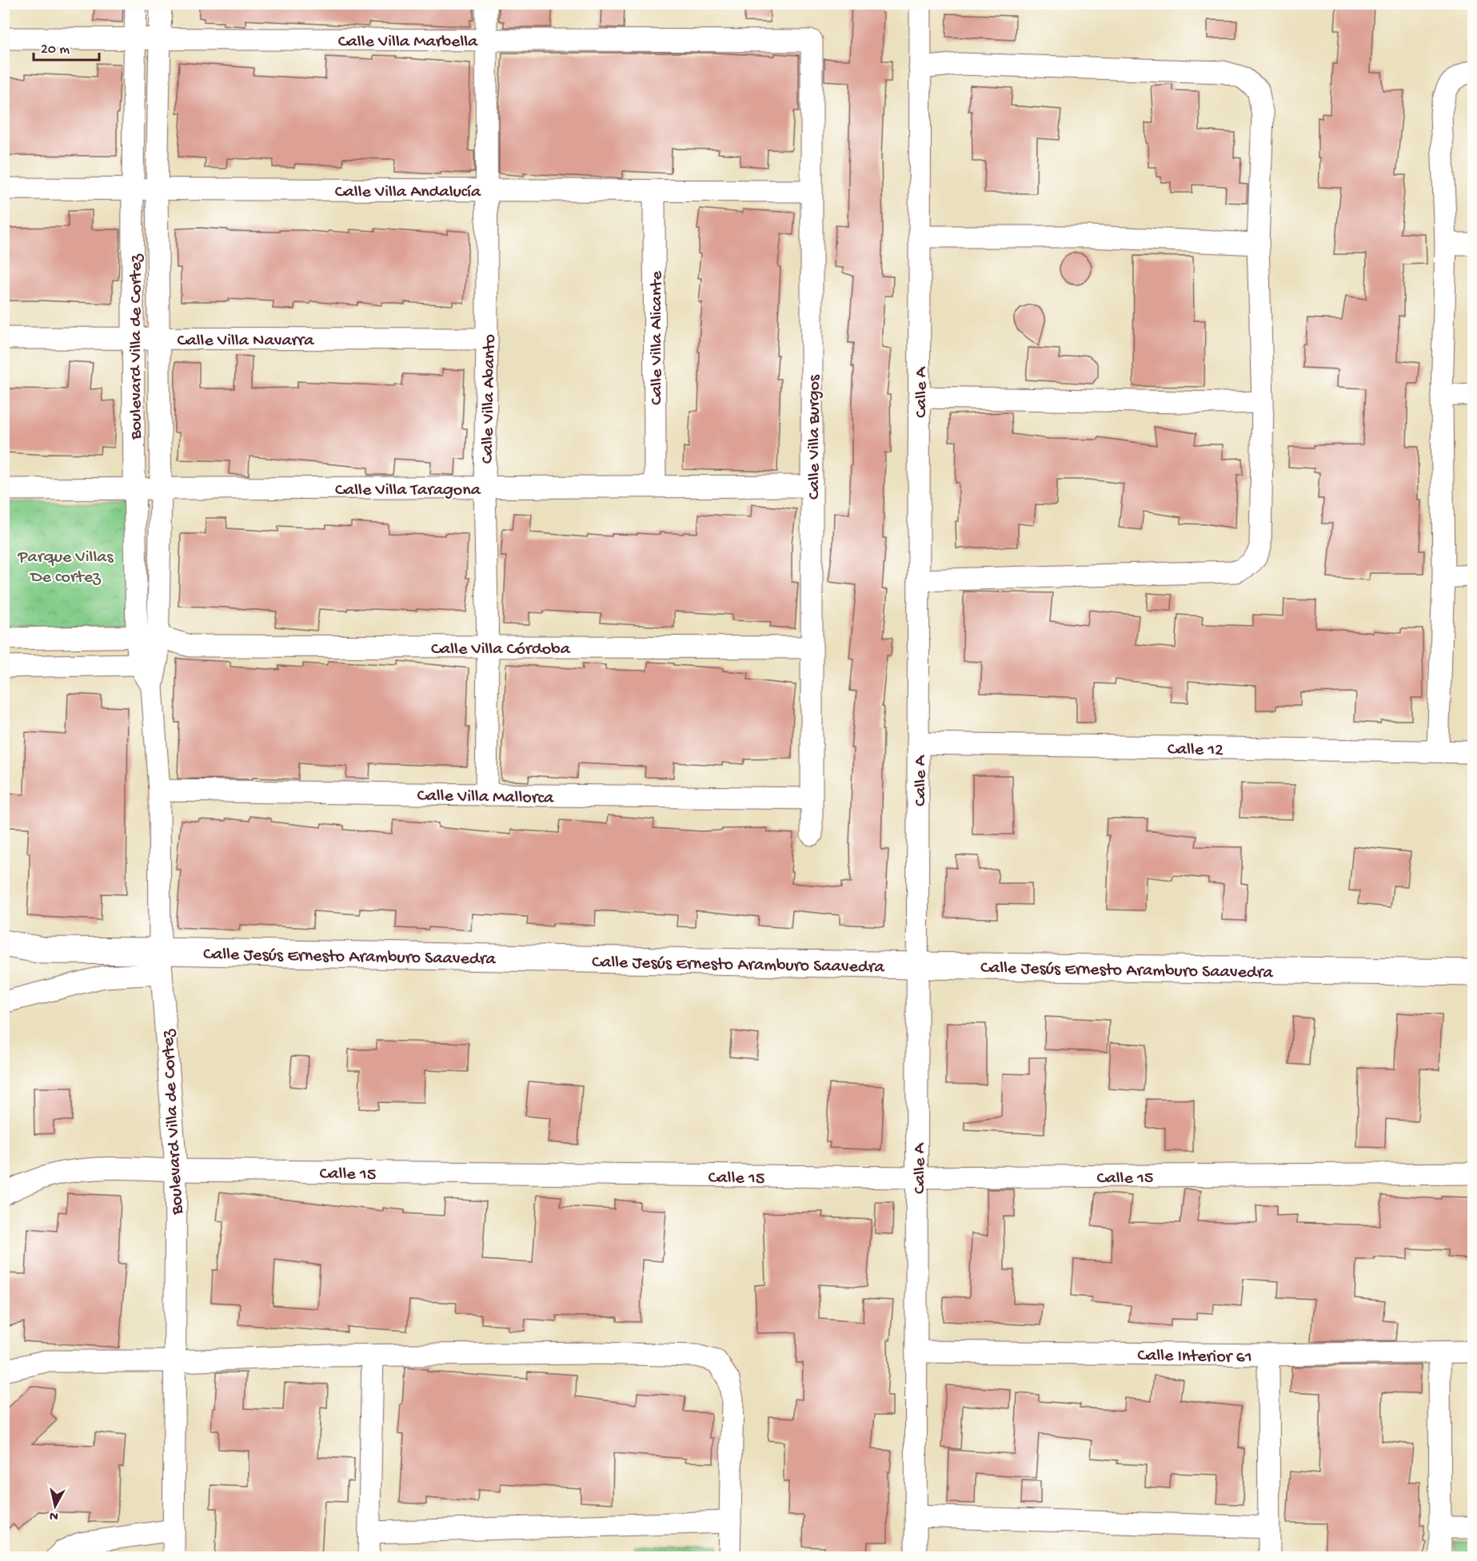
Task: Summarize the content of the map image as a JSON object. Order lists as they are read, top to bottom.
{
  "streets": {
    "street": [
      "Calle Villa Marbella",
      "Calle Villa Andalucía",
      "Calle Villa Navarra",
      "Calle Villa Alicante",
      "Boulevard Villa de Cortez",
      "Calle A",
      "Calle Villa Abanto",
      "Calle Villa Burgos",
      "Calle Villa Taragona",
      "Calle Villa Córdoba",
      "Calle 12",
      "Calle Villa Mallorca",
      "Calle Jesús Ernesto Aramburo Saavedra",
      "Calle 15",
      "Calle Interior 61"
    ]
  },
  "crossings": [
    ["Calle Villa Marbella", "Boulevard Villa de Cortez"],
    ["Calle Villa Marbella", "Calle Villa Abanto"],
    ["Calle Villa Marbella", "Calle Villa Burgos"],
    ["Calle Villa Andalucía", "Calle Villa Alicante"],
    ["Calle Villa Andalucía", "Boulevard Villa de Cortez"],
    ["Calle Villa Andalucía", "Calle Villa Abanto"],
    ["Calle Villa Andalucía", "Calle Villa Burgos"],
    ["Calle Villa Navarra", "Boulevard Villa de Cortez"],
    ["Calle Villa Navarra", "Calle Villa Abanto"],
    ["Calle Villa Alicante", "Calle Villa Taragona"],
    ["Boulevard Villa de Cortez", "Calle Villa Taragona"],
    ["Boulevard Villa de Cortez", "Calle Villa Córdoba"],
    ["Boulevard Villa de Cortez", "Calle Villa Mallorca"],
    ["Boulevard Villa de Cortez", "Calle Jesús Ernesto Aramburo Saavedra"],
    ["Boulevard Villa de Cortez", "Calle 15"],
    ["Calle A", "Calle 12"],
    ["Calle A", "Calle Jesús Ernesto Aramburo Saavedra"],
    ["Calle A", "Calle 15"],
    ["Calle A", "Calle Interior 61"],
    ["Calle Villa Abanto", "Calle Villa Taragona"],
    ["Calle Villa Abanto", "Calle Villa Córdoba"],
    ["Calle Villa Abanto", "Calle Villa Mallorca"],
    ["Calle Villa Burgos", "Calle Villa Taragona"],
    ["Calle Villa Burgos", "Calle Villa Córdoba"],
    ["Calle Villa Burgos", "Calle Villa Mallorca"]
  ],
  "parks": ["Parque Villas De cortez"],
  "scale_bar": "20 m",
  "north": "bottom"
}
